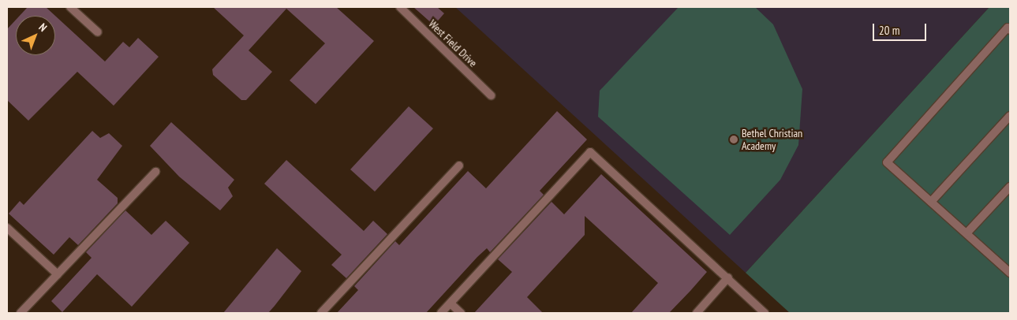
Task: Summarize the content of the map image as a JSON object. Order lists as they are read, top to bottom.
{
  "streets": {
    "street": ["West Field Drive"]
  },
  "places": ["Bethel Christian Academy"],
  "scale_bar": "20 m",
  "north": "top right"
}
